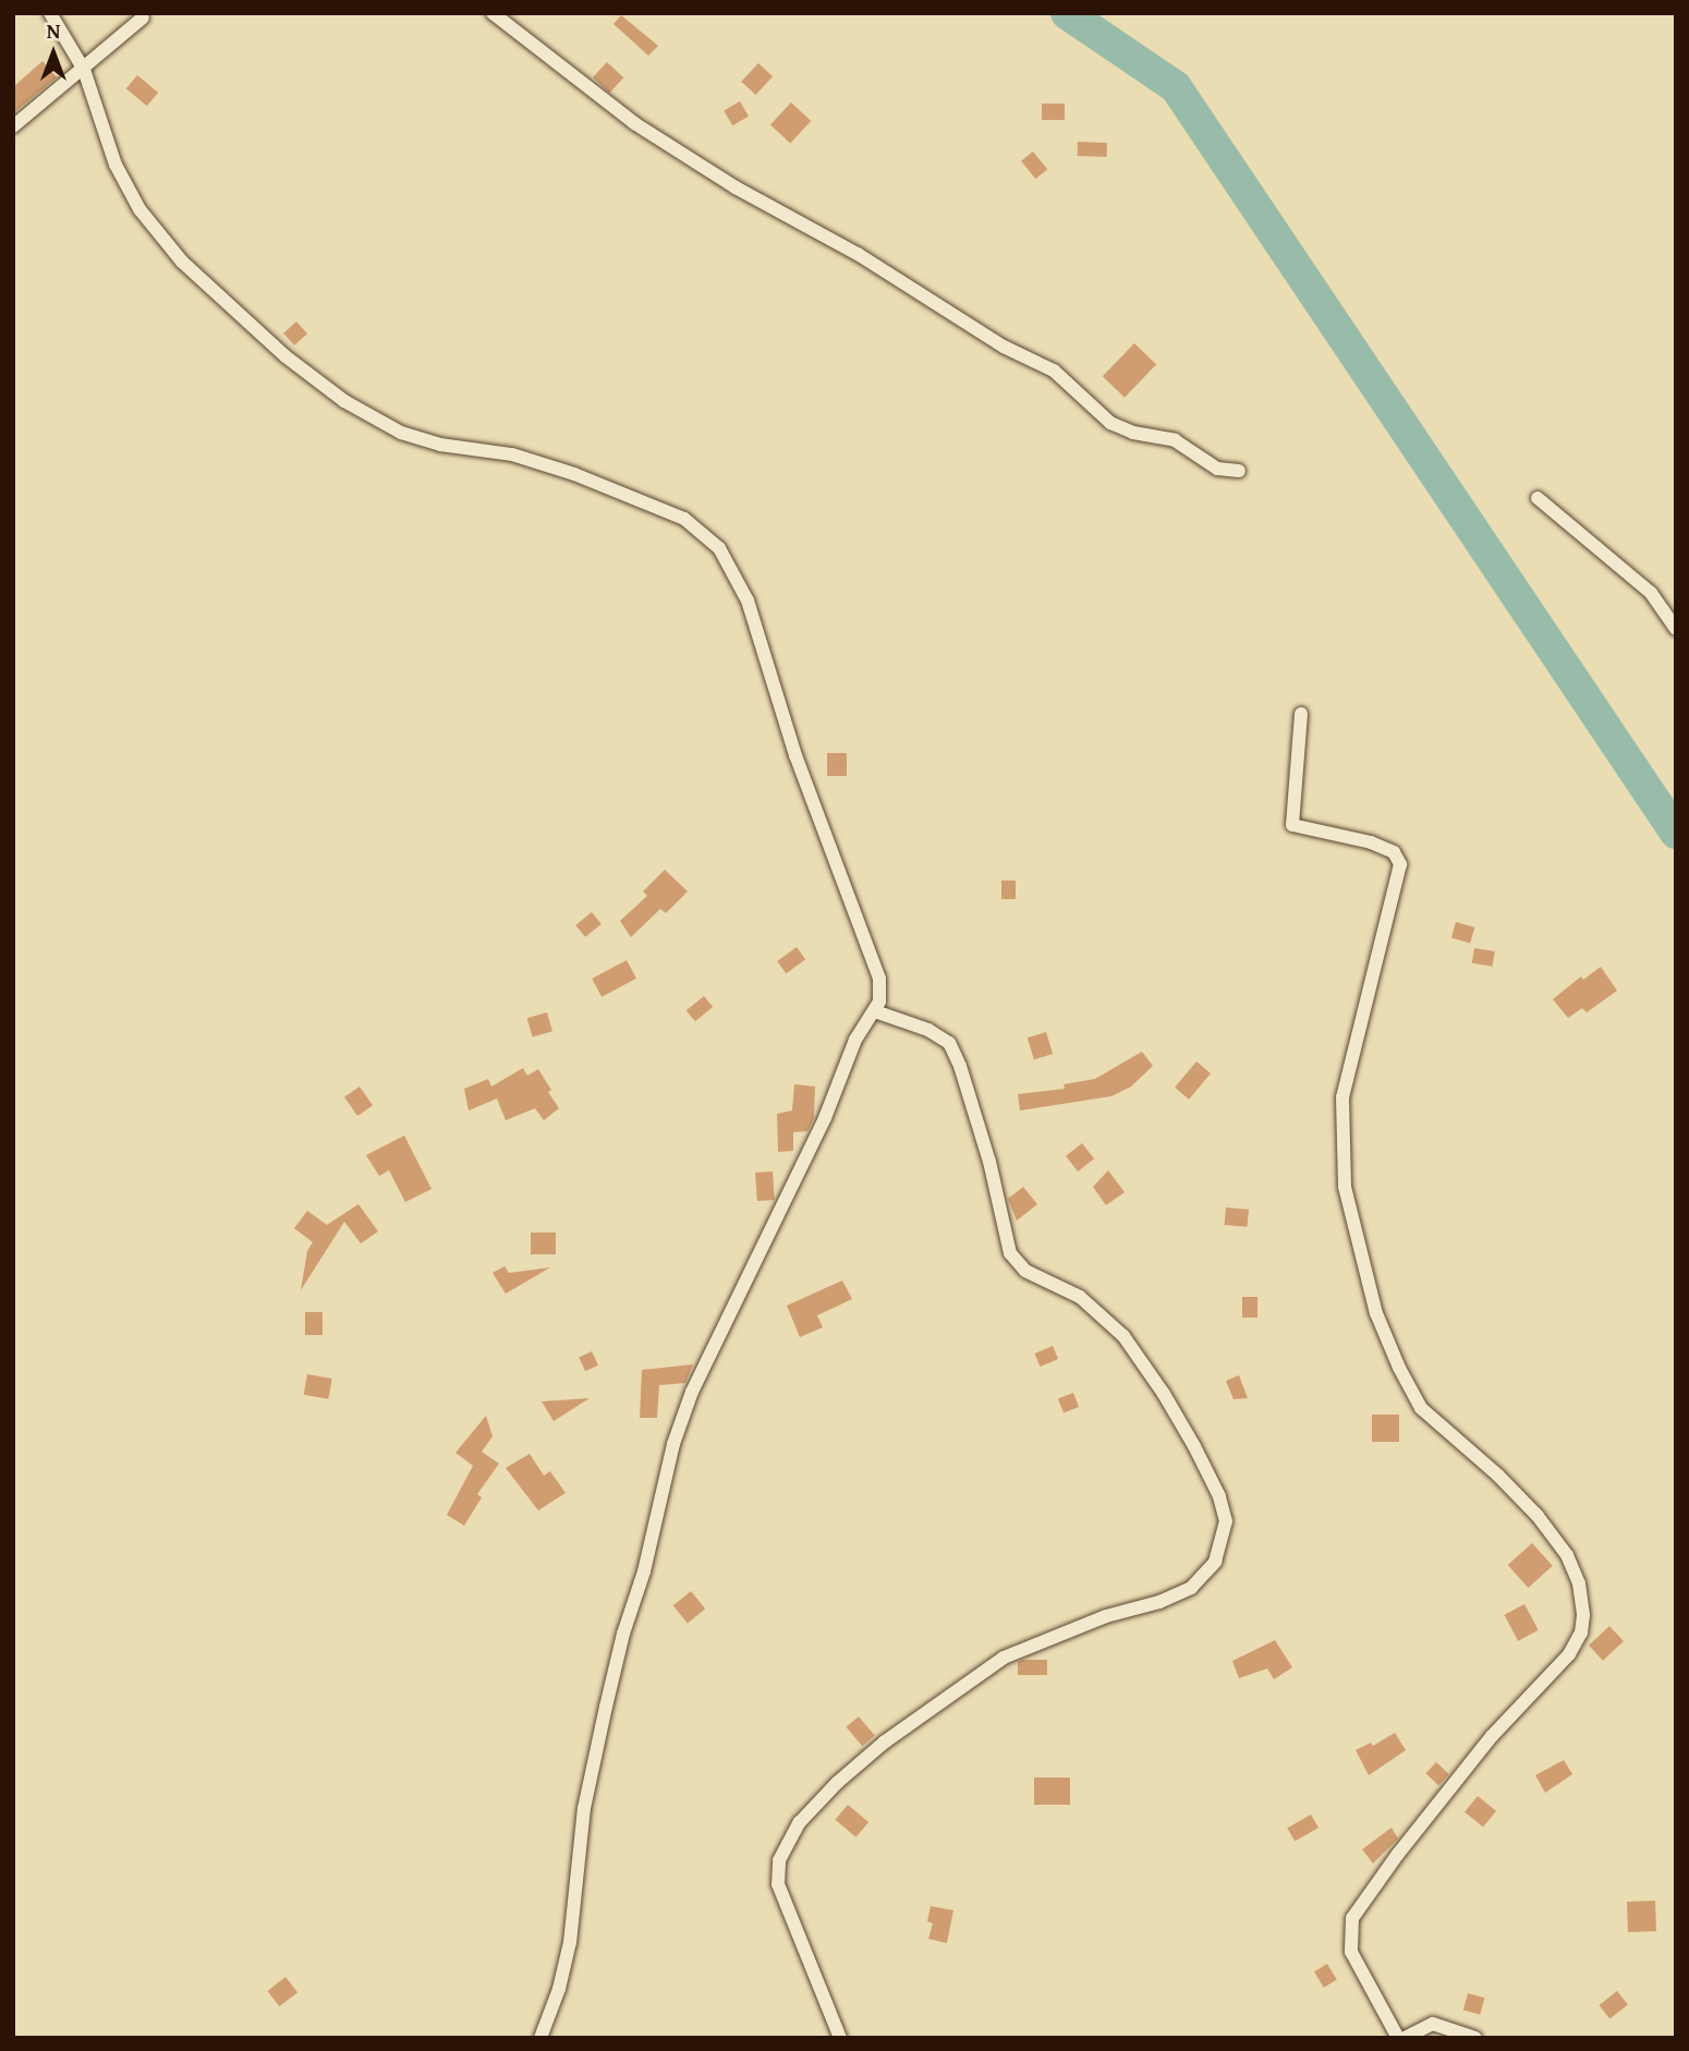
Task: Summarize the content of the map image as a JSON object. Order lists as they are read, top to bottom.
{
  "north": "top"
}
